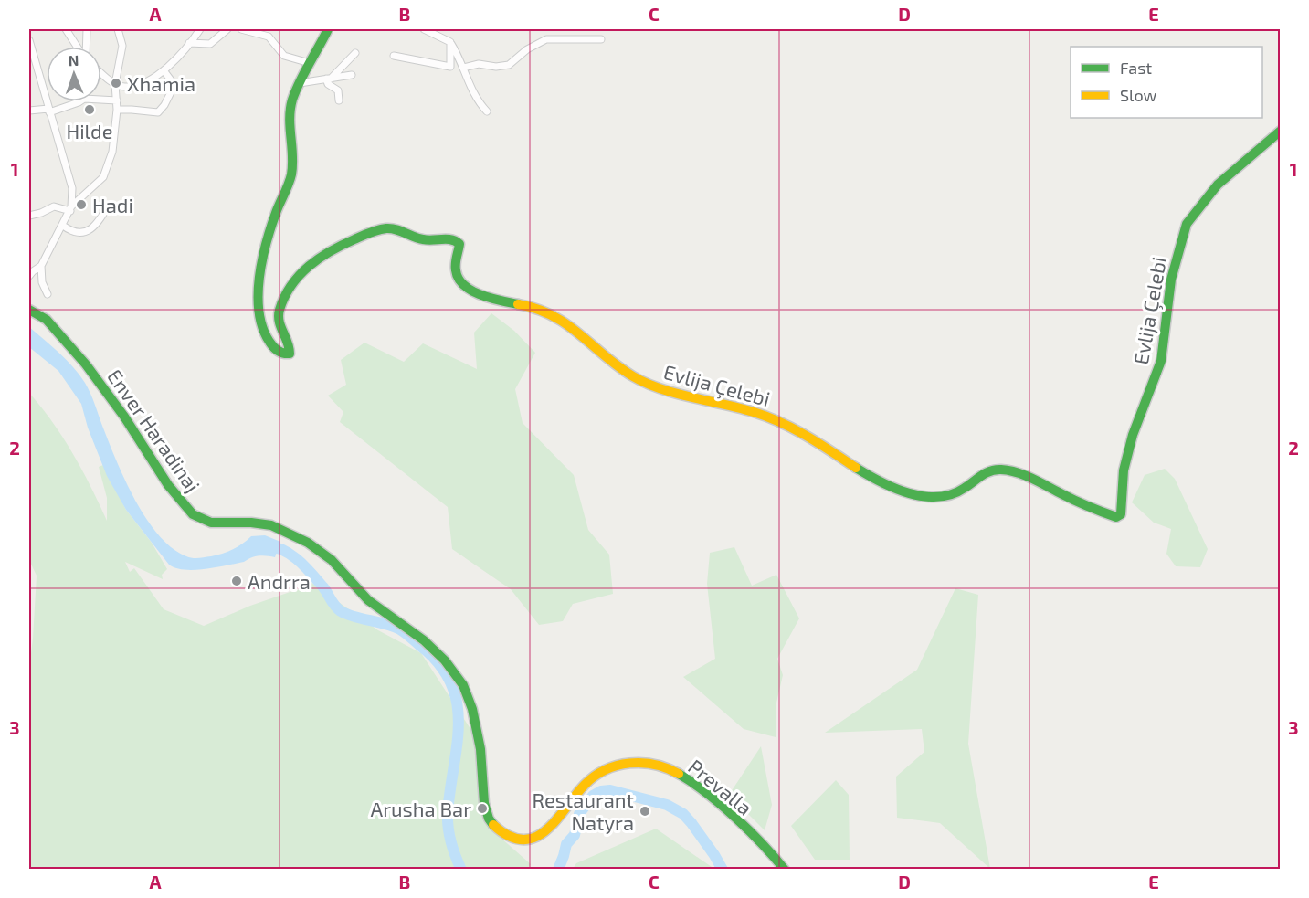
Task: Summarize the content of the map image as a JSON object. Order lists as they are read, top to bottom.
{
  "streets": {
    "street": ["Evlija Çelebi", "Enver Haradinaj", "Prevalla"]
  },
  "crossings": [
    ["Enver Haradinaj", "Prevalla"]
  ],
  "places": [
    "Xhamia",
    "Hilde",
    "Hadi",
    "Andrra",
    "Arusha Bar",
    "Restaurant Natyra"
  ],
  "legend": ["Fast", "Slow"],
  "north": "top",
  "grid": {
    "columns": [
      "A",
      "B",
      "C",
      "D",
      "E"
    ],
    "rows": ["1", "2", "3"]
  }
}
